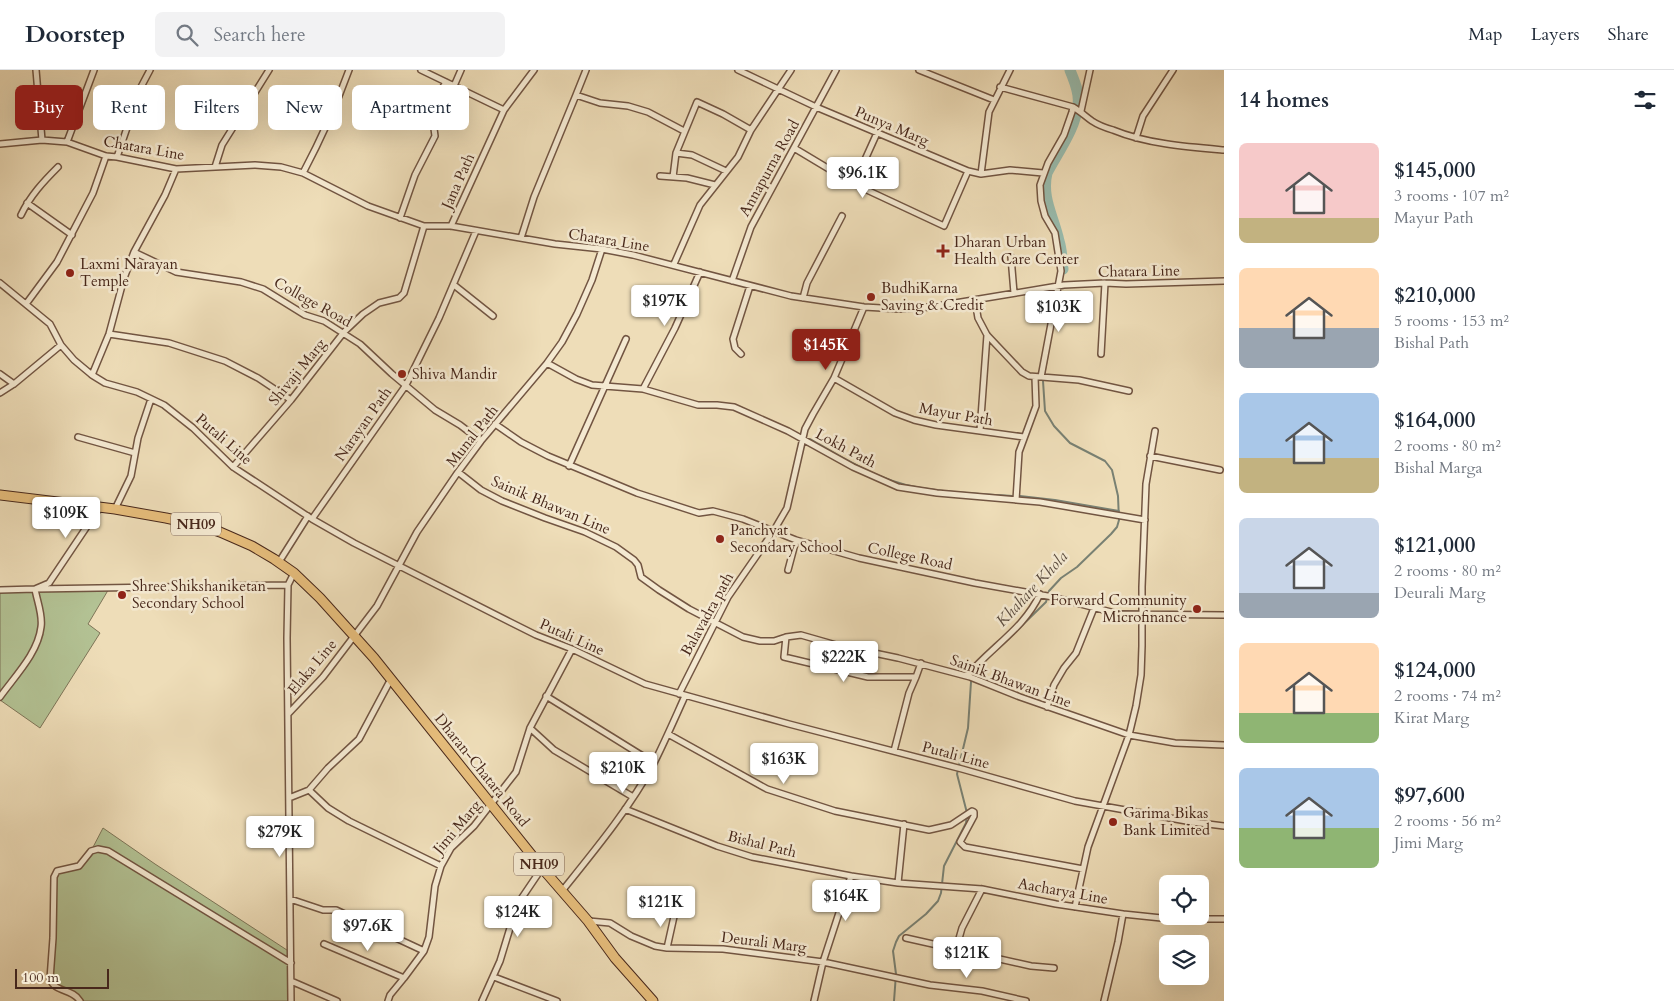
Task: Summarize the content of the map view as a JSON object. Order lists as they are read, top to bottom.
{
  "streets": {
    "main road": ["NH09", "Dharan-Chatara Road"],
    "street": [
      "Punya Marg",
      "Chatara Line",
      "Annapurna Road",
      "Jana Path",
      "College Road",
      "Shivaji Marg",
      "Mayur Path",
      "Narayan Path",
      "Munal Path",
      "Putali Line",
      "Lokh Path",
      "Sainik Bhawan Line",
      "Balavadra path",
      "Elaka Line",
      "Jimi Marg",
      "Bishal Path",
      "Aacharya Line",
      "Deurali Marg"
    ]
  },
  "crossings": [
    ["Punya Marg", "Annapurna Road"],
    ["Chatara Line", "Annapurna Road"],
    ["Chatara Line", "Jana Path"],
    ["Chatara Line", "Shivaji Marg"],
    ["Chatara Line", "Narayan Path"],
    ["Chatara Line", "Munal Path"],
    ["Chatara Line", "Balavadra path"],
    ["College Road", "Shivaji Marg"],
    ["College Road", "Narayan Path"],
    ["College Road", "Munal Path"],
    ["College Road", "Balavadra path"],
    ["Shivaji Marg", "Putali Line"],
    ["Mayur Path", "Balavadra path"],
    ["Narayan Path", "Putali Line"],
    ["Narayan Path", "NH09"],
    ["Munal Path", "Putali Line"],
    ["Munal Path", "Lokh Path"],
    ["Munal Path", "Sainik Bhawan Line"],
    ["Munal Path", "NH09"],
    ["Munal Path", "Elaka Line"],
    ["Munal Path", "Dharan-Chatara Road"],
    ["Putali Line", "Balavadra path"],
    ["Putali Line", "Jimi Marg"],
    ["Lokh Path", "Balavadra path"],
    ["Sainik Bhawan Line", "Balavadra path"],
    ["NH09", "Elaka Line"],
    ["NH09", "Dharan-Chatara Road"],
    ["NH09", "Deurali Marg"],
    ["Elaka Line", "Dharan-Chatara Road"],
    ["Dharan-Chatara Road", "Jimi Marg"],
    ["Dharan-Chatara Road", "Deurali Marg"],
    ["Bishal Path", "Aacharya Line"]
  ],
  "water": ["Khahare Khola"],
  "places": {
    "health": ["Dharan Urban Health Care Center"],
    "other": [
      "Laxmi Narayan Temple",
      "BudhiKarna Saving & Credit",
      "Shiva Mandir",
      "Panchyat Secondary School",
      "Shree Shikshaniketan Secondary School",
      "Forward Community Microfinance",
      "Garima Bikas Bank Limited"
    ]
  },
  "scale_bar": "100 m",
  "page": {
    "header": "Doorstep",
    "search": "Search here",
    "nav": ["Map", "Layers", "Share"],
    "heading": "14 homes",
    "chip": [
      "Buy",
      "Rent",
      "Filters",
      "New",
      "Apartment"
    ],
    "list": [
      {
        "name": "$145,000",
        "note": "3 rooms · 107 m² · Mayur Path"
      },
      {
        "name": "$210,000",
        "note": "5 rooms · 153 m² · Bishal Path"
      },
      {
        "name": "$164,000",
        "note": "2 rooms · 80 m² · Bishal Marga"
      },
      {
        "name": "$121,000",
        "note": "2 rooms · 80 m² · Deurali Marg"
      },
      {
        "name": "$124,000",
        "note": "2 rooms · 74 m² · Kirat Marg"
      },
      {
        "name": "$97,600",
        "note": "2 rooms · 56 m² · Jimi Marg"
      }
    ],
    "price": [
      "$96.1K",
      "$197K",
      "$103K",
      "$145K",
      "$109K",
      "$222K",
      "$163K",
      "$210K",
      "$279K",
      "$164K",
      "$121K",
      "$124K",
      "$97.6K",
      "$121K"
    ],
    "scale": "100 m"
  }
}
